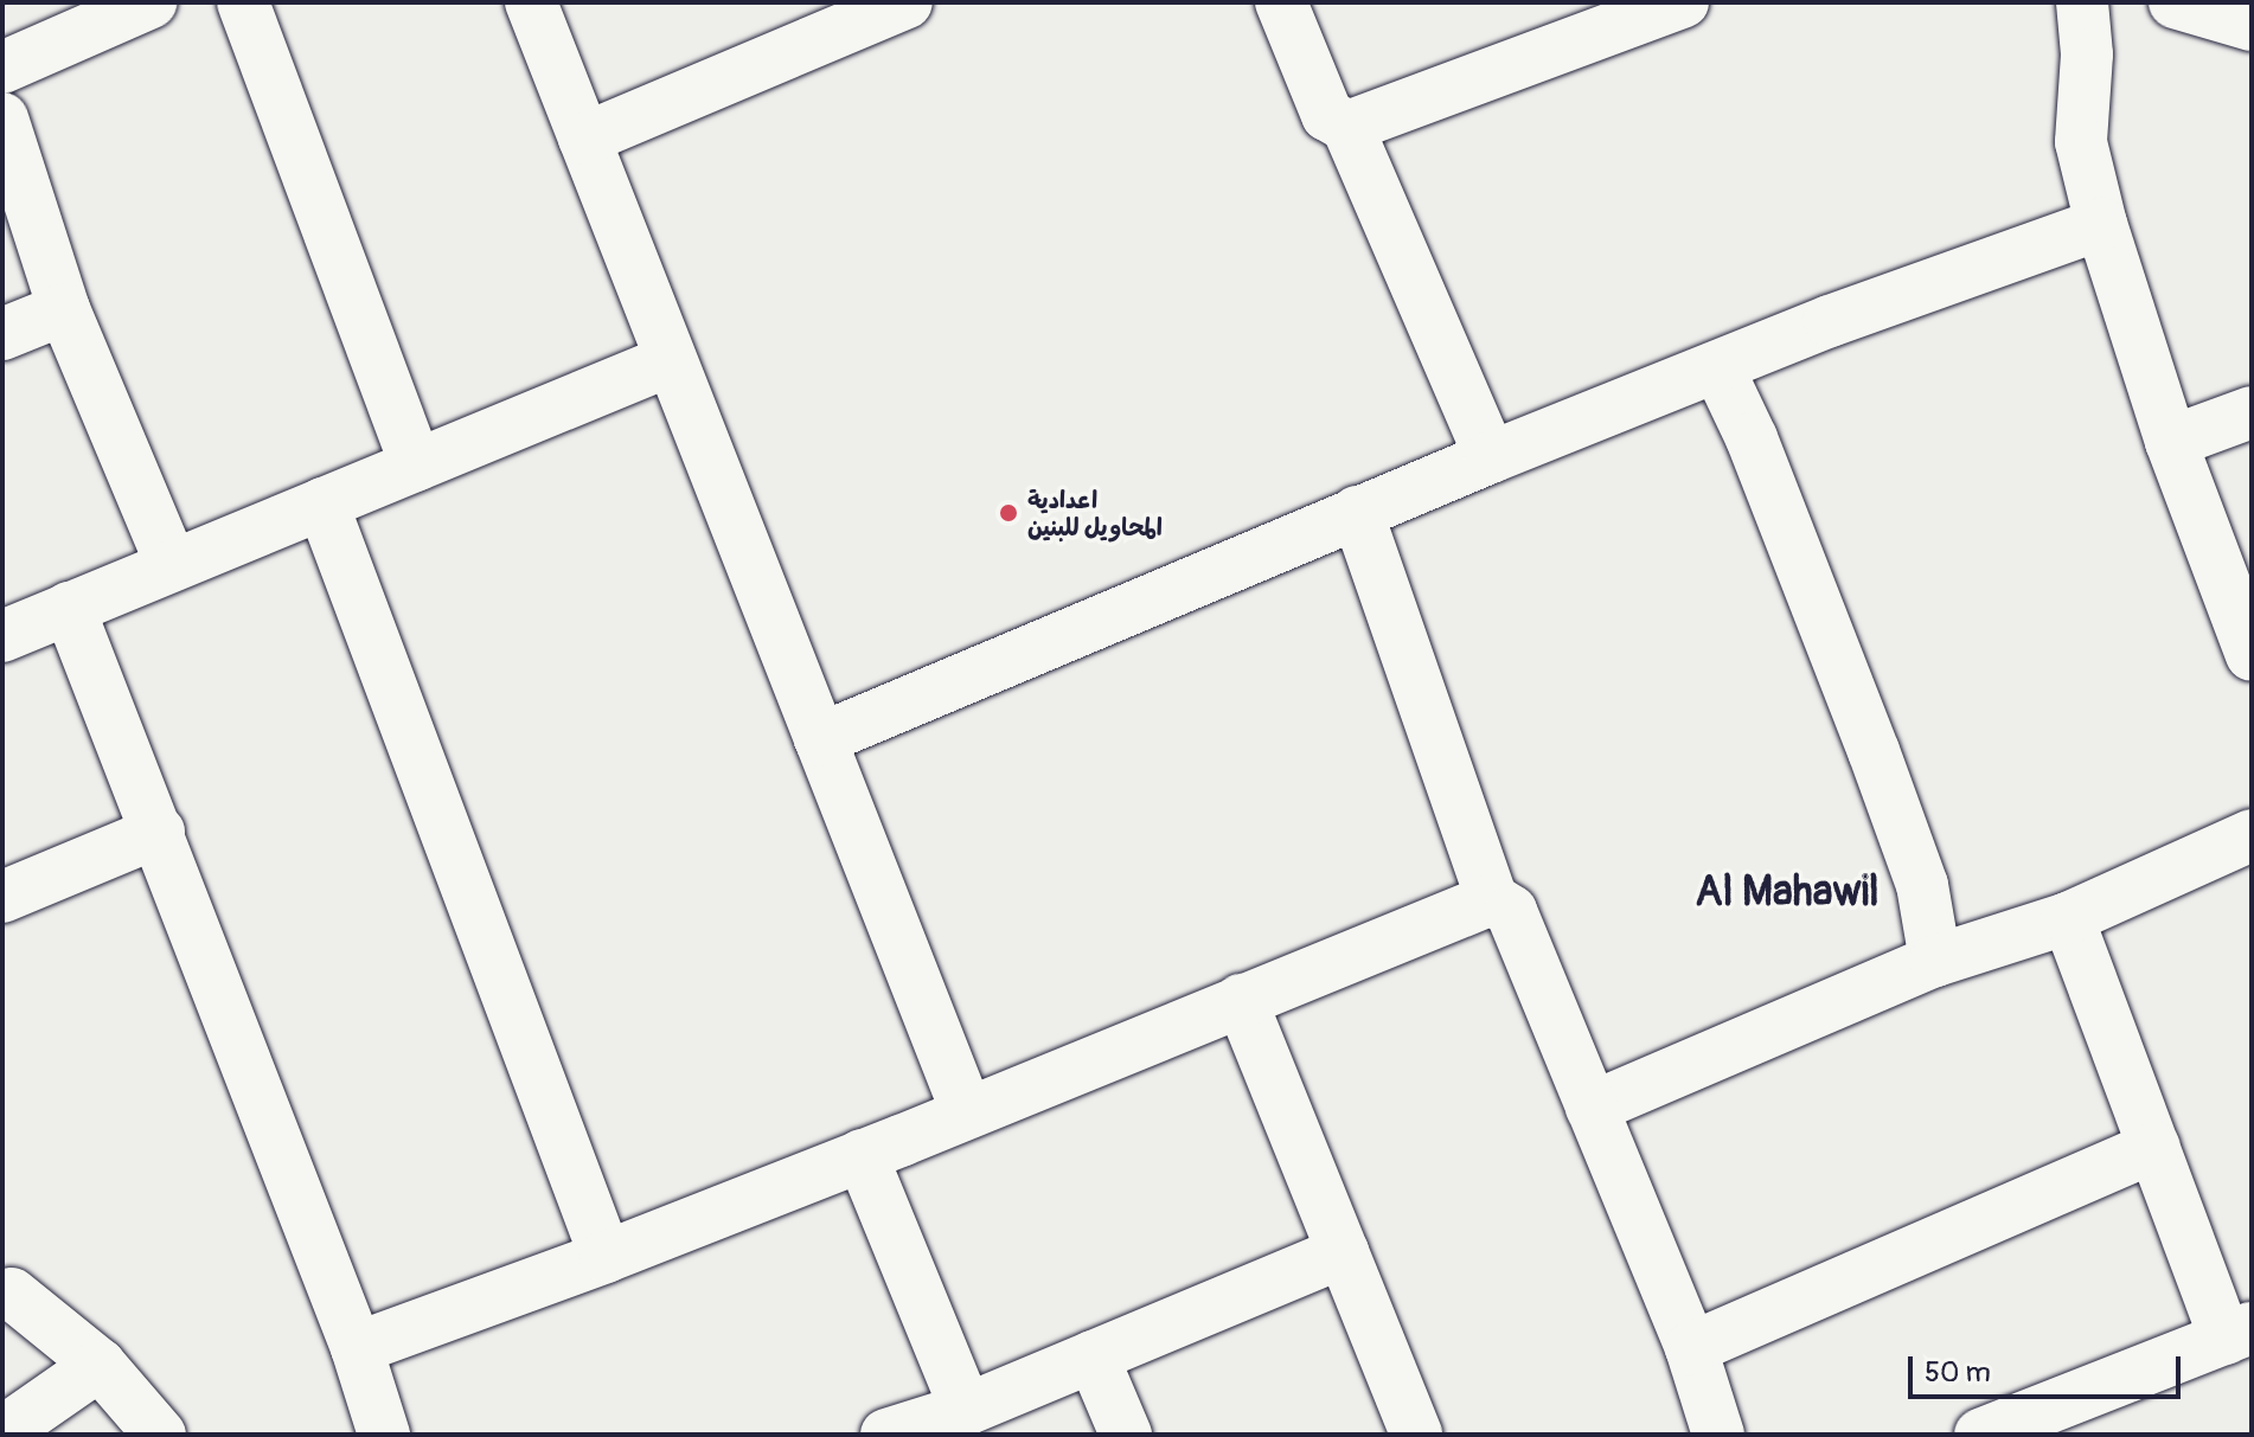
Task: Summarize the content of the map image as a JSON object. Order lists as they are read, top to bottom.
{
  "districts": ["Al Mahawil"],
  "places": ["اعدادية المحاويل للبنين"],
  "scale_bar": "50 m"
}
